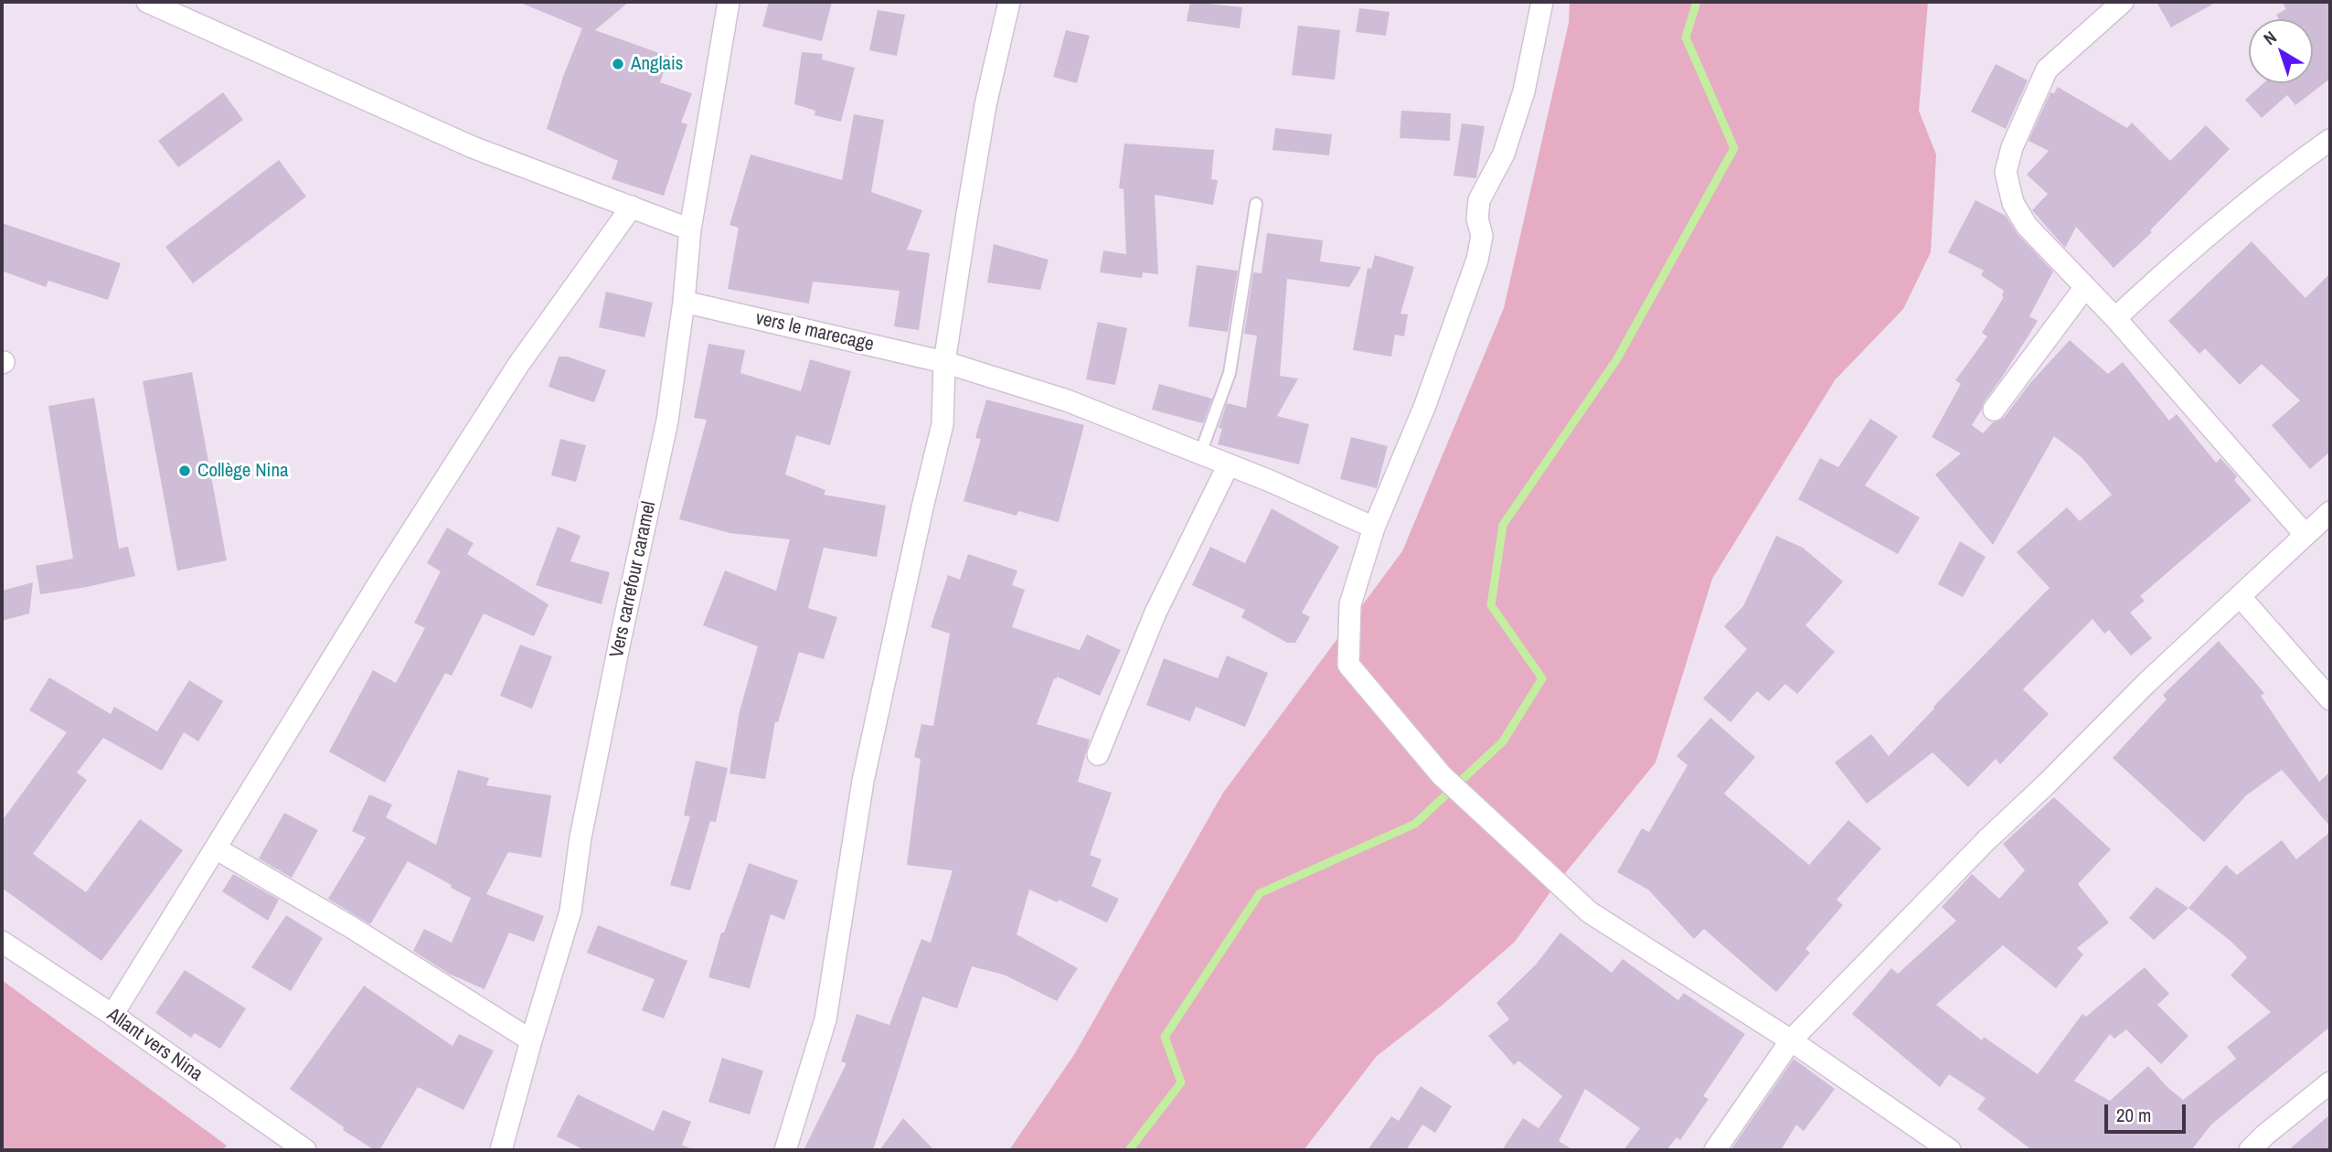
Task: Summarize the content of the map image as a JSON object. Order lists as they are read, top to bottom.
{
  "streets": {
    "street": ["vers le marecage", "Vers carrefour caramel", "Allant vers Nina"]
  },
  "crossings": [
    ["vers le marecage", "Vers carrefour caramel"]
  ],
  "places": ["Anglais", "Collège Nina"],
  "scale_bar": "20 m",
  "north": "top left"
}
